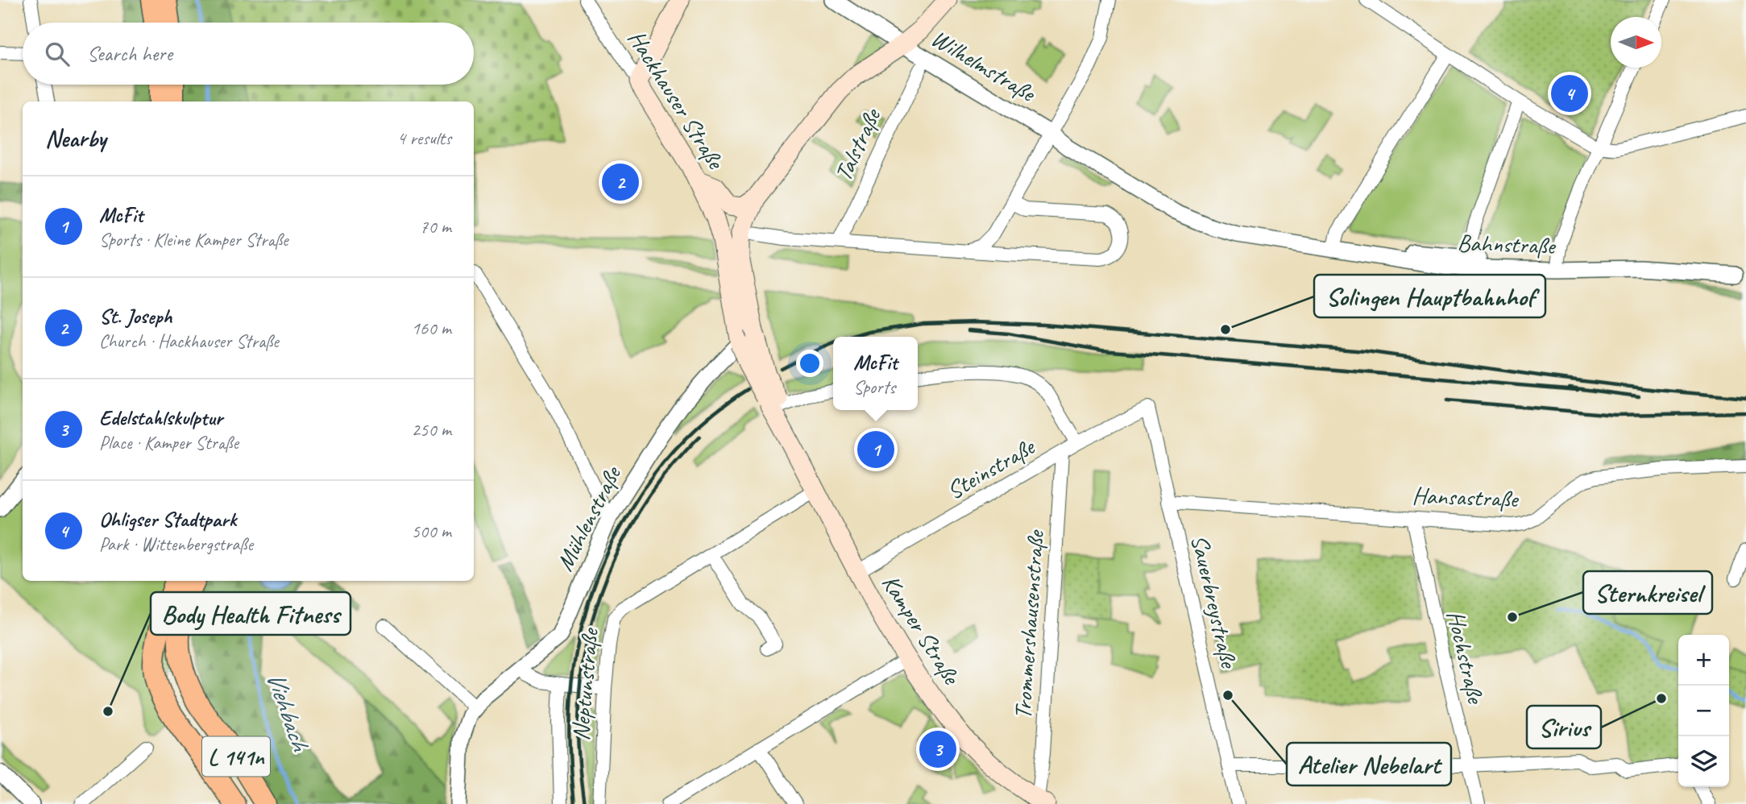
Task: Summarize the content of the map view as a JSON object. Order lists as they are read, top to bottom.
{
  "streets": {
    "highway": ["L 141n"],
    "main road": ["Hackhauser Straße", "Kamper Straße"],
    "street": [
      "Wilhelmstraße",
      "Talstraße",
      "Bahnstraße",
      "Steinstraße",
      "Hansastraße",
      "Mühlenstraße",
      "Sauerbreystraße",
      "Trommershausenstraße",
      "Hochstraße",
      "Neptunstraße"
    ]
  },
  "crossings": [
    ["Wilhelmstraße", "Bahnstraße"],
    ["Hackhauser Straße", "Kamper Straße"],
    ["Steinstraße", "Sauerbreystraße"],
    ["Steinstraße", "Trommershausenstraße"],
    ["Steinstraße", "Kamper Straße"],
    ["Hansastraße", "Sauerbreystraße"],
    ["Hansastraße", "Hochstraße"],
    ["Mühlenstraße", "Kamper Straße"],
    ["Trommershausenstraße", "Kamper Straße"],
    ["Kamper Straße", "Neptunstraße"]
  ],
  "water": ["Viehbach"],
  "places": [
    "Solingen Hauptbahnhof",
    "Sternkreisel",
    "Atelier Nebelart",
    "Sirius",
    "Body Health Fitness"
  ],
  "north": "right",
  "page": {
    "search": "Search here",
    "pins": [
      "4",
      "2",
      "1",
      "3"
    ],
    "heading": ["Nearby", "4 results"],
    "list": [
      {
        "mark": "1",
        "name": "McFit",
        "note": "Sports · Kleine Kamper Straße",
        "value": "70 m"
      },
      {
        "mark": "2",
        "name": "St. Joseph",
        "note": "Church · Hackhauser Straße",
        "value": "160 m"
      },
      {
        "mark": "3",
        "name": "Edelstahlskulptur",
        "note": "Place · Kamper Straße",
        "value": "250 m"
      },
      {
        "mark": "4",
        "name": "Ohligser Stadtpark",
        "note": "Park · Wittenbergstraße",
        "value": "500 m"
      }
    ],
    "popup": ["McFit", "Sports"],
    "map_buttons": ["+", "−"]
  }
}
